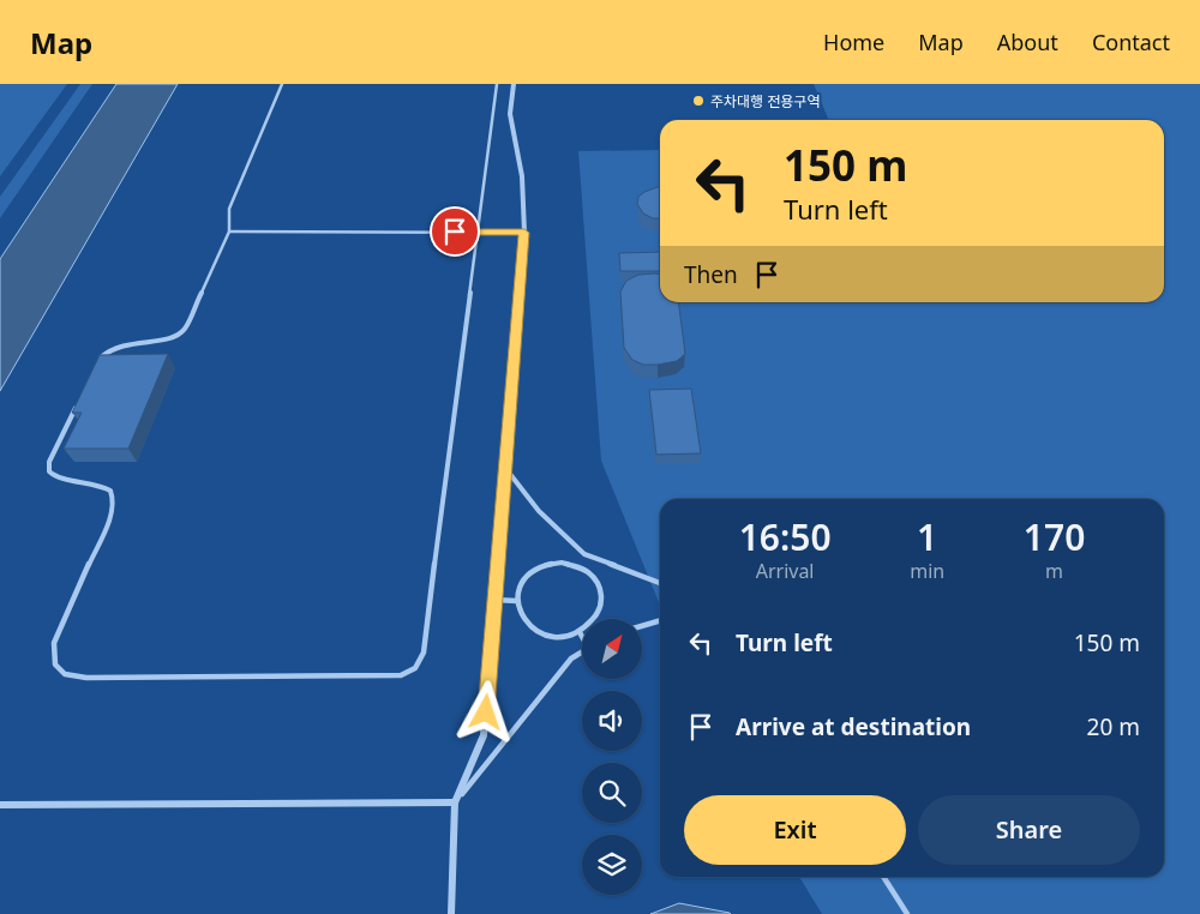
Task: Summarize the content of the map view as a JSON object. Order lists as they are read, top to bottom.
{
  "places": ["주차대행 전용구역"],
  "north": "top right",
  "page": {
    "header": "Map",
    "nav": [
      "Home",
      "Map",
      "About",
      "Contact"
    ],
    "turn": ["150 m", "Turn left"],
    "then": "Then",
    "eta": [
      "16:50",
      "Arrival",
      "1",
      "min",
      "170",
      "m"
    ],
    "list": [
      {
        "name": "Turn left",
        "value": "150 m"
      },
      {
        "name": "Arrive at destination",
        "value": "20 m"
      }
    ],
    "buttons": ["Exit", "Share"]
  }
}
